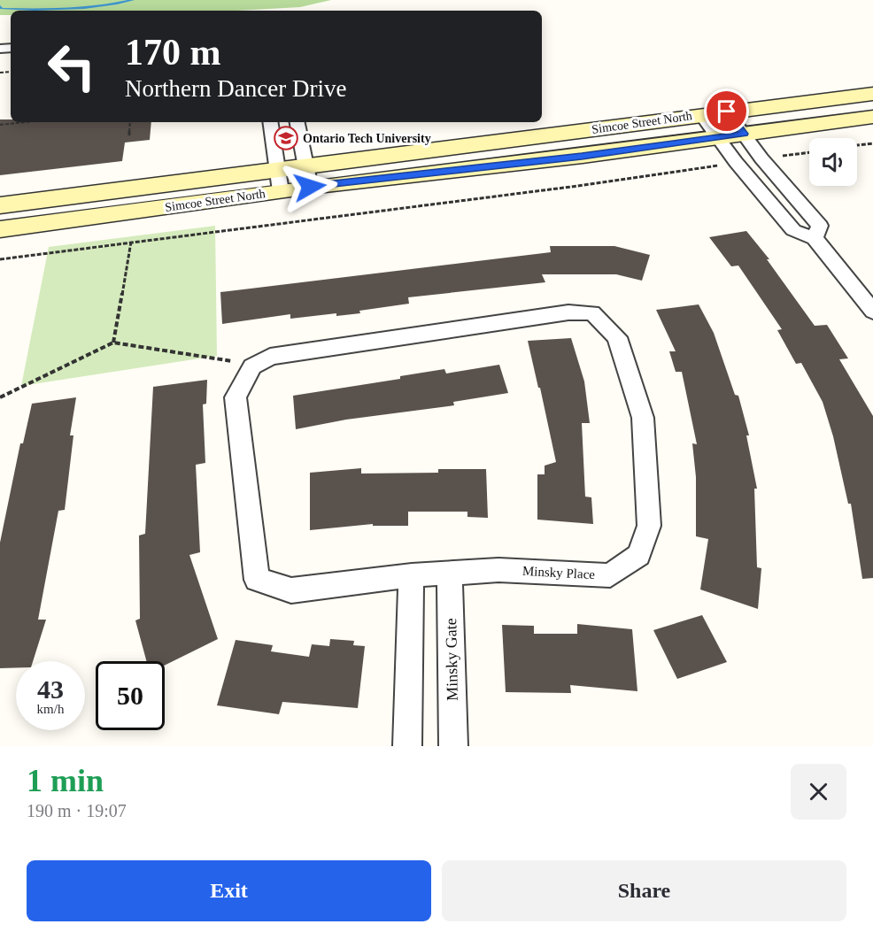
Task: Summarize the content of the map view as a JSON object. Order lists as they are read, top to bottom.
{
  "streets": {
    "main road": ["Simcoe Street North"],
    "street": ["Minsky Place", "Minsky Gate"]
  },
  "crossings": [
    ["Minsky Place", "Minsky Gate"]
  ],
  "places": {
    "school or university": ["Ontario Tech University"]
  },
  "page": {
    "turn": ["170 m", "Northern Dancer Drive"],
    "speed": "43 km/h",
    "limit": "50",
    "heading": ["1 min", "190 m · 19:07"],
    "buttons": ["Exit", "Share"]
  }
}
